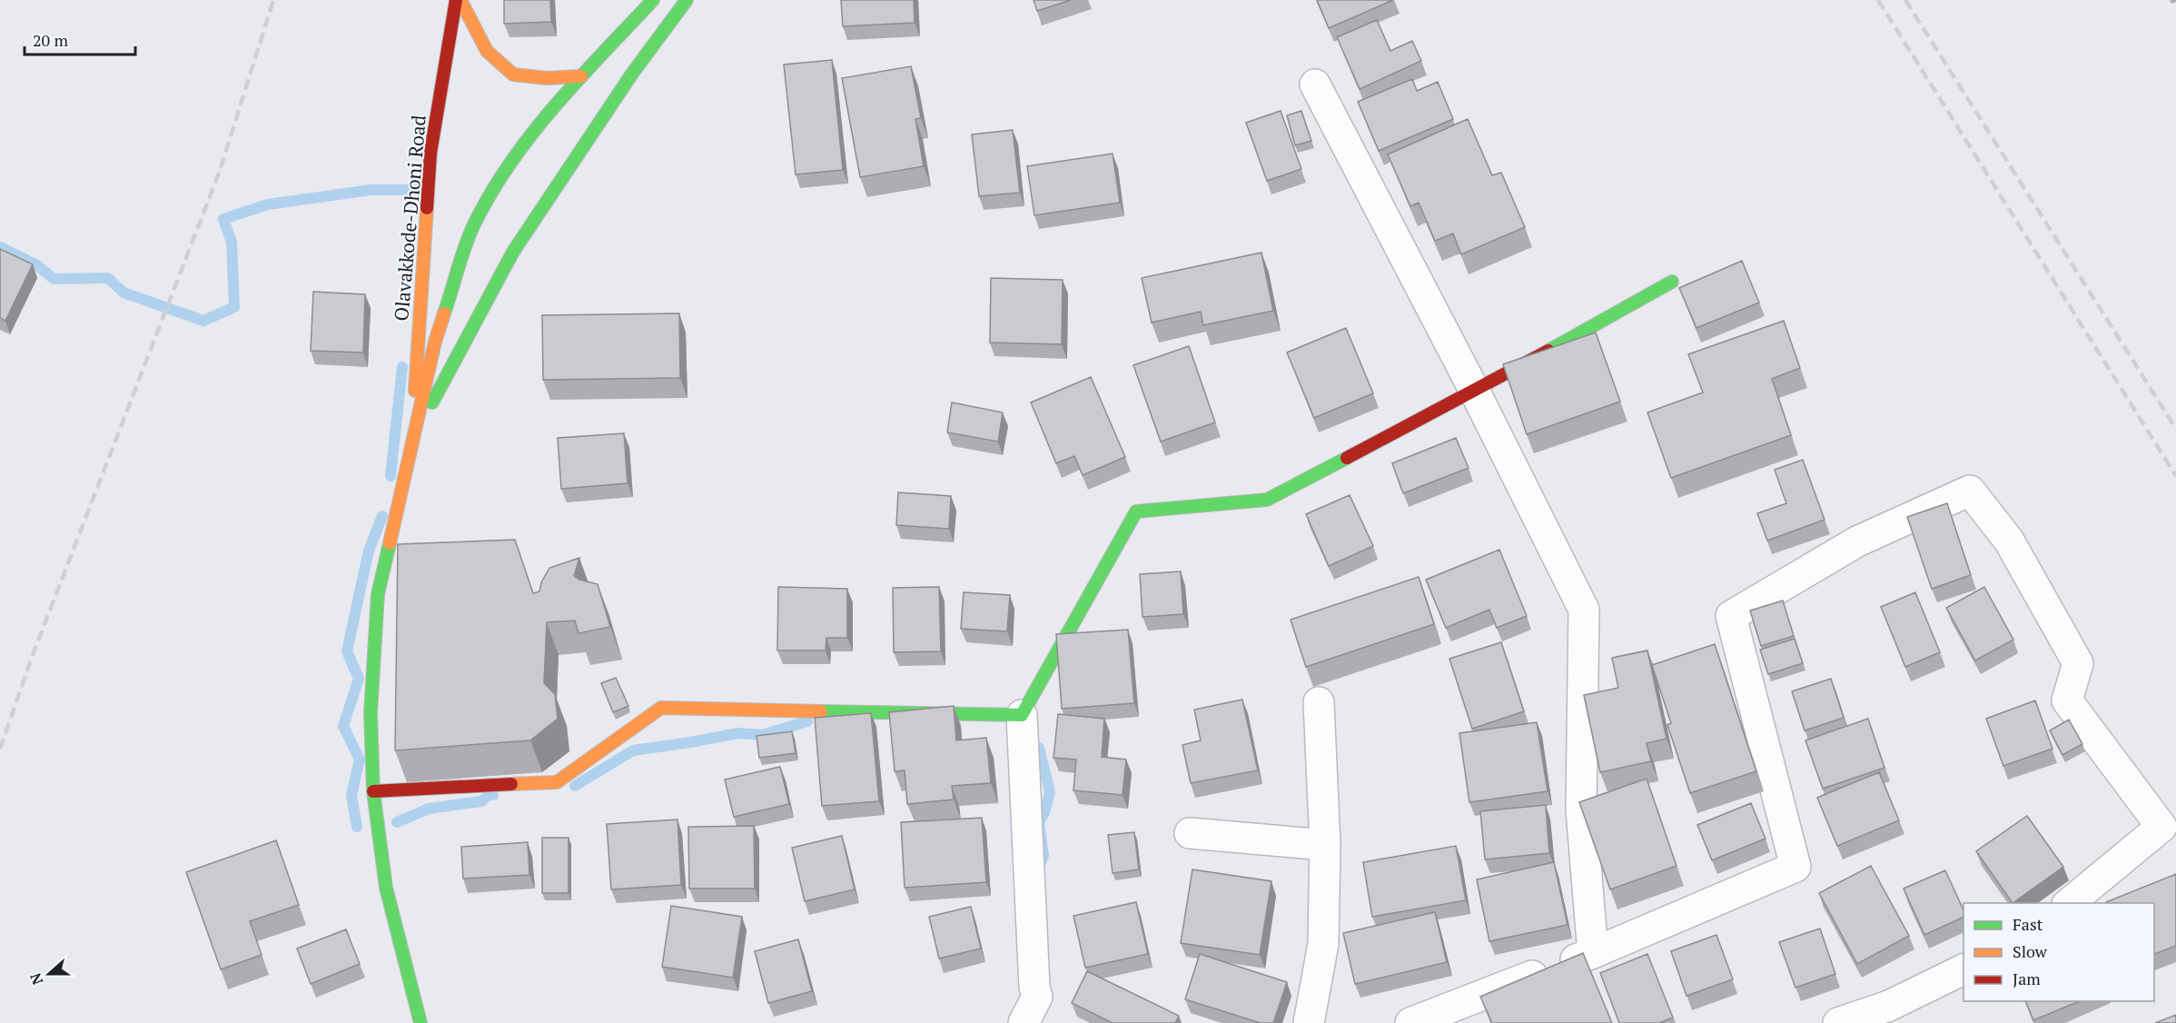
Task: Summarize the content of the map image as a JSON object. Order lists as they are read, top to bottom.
{
  "streets": {
    "main road": ["Olavakkode-Dhoni Road"]
  },
  "legend": ["Fast", "Slow", "Jam"],
  "scale_bar": "20 m",
  "north": "left"
}
